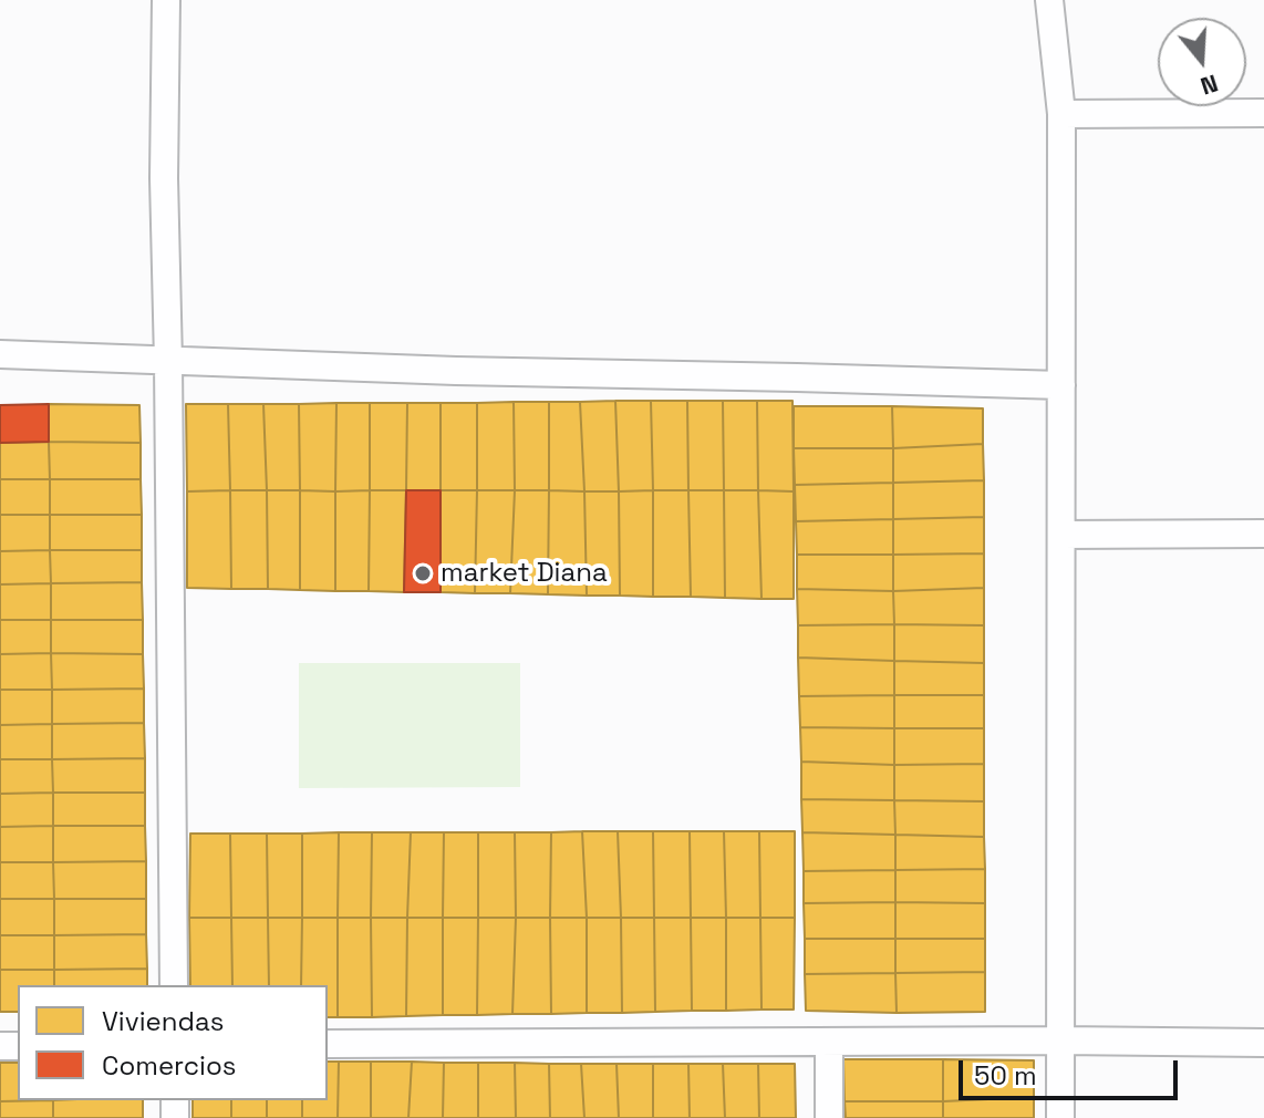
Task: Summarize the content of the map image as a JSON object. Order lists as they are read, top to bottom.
{
  "places": ["market Diana"],
  "legend": ["Viviendas", "Comercios"],
  "scale_bar": "50 m",
  "north": "bottom"
}
